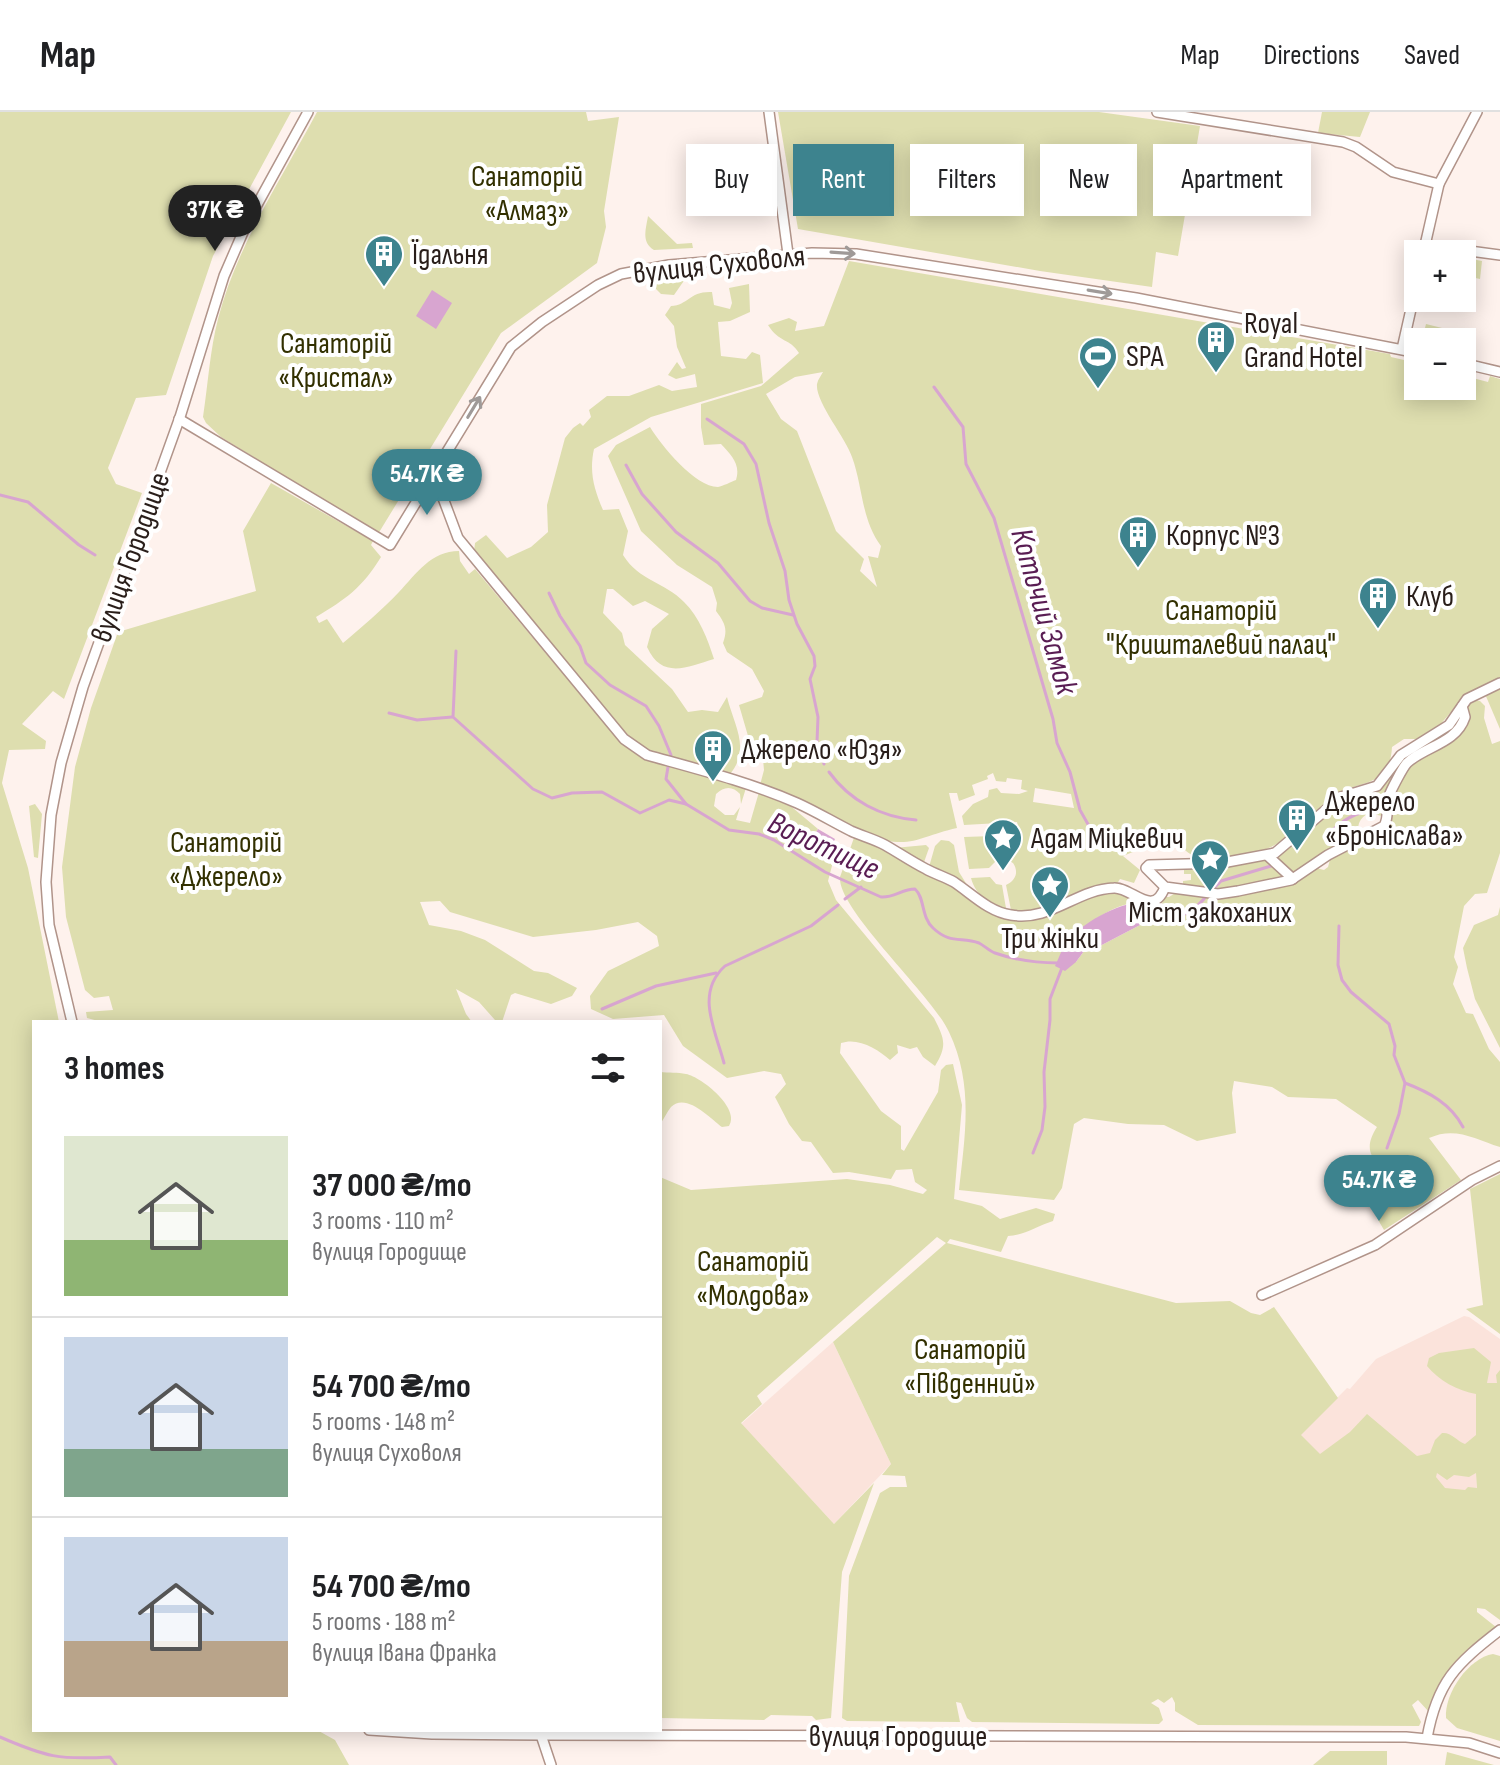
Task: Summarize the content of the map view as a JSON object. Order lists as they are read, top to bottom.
{
  "streets": {
    "street": ["вулиця Суховоля", "вулиця Городище"]
  },
  "crossings": [
    ["вулиця Суховоля", "вулиця Городище"]
  ],
  "one_way": ["вулиця Суховоля"],
  "water": ["Коточий Замок", "Воротище"],
  "parks": [
    "Санаторій «Алмаз»",
    "Санаторій «Кристал»",
    "Санаторій \"Кришталевий палац\"",
    "Санаторій «Джерело»",
    "Санаторій «Молдова»",
    "Санаторій «Південний»"
  ],
  "places": {
    "building": [
      "Їдальня",
      "Royal Grand Hotel",
      "Корпус №3",
      "Клуб",
      "Джерело «Юзя»",
      "Джерело «Броніслава»"
    ],
    "sports": ["SPA"],
    "place": ["Адам Міцкевич", "Міст закоханих", "Три жінки"]
  },
  "page": {
    "header": "Map",
    "nav": ["Map", "Directions", "Saved"],
    "chip": [
      "Buy",
      "Rent",
      "Filters",
      "New",
      "Apartment"
    ],
    "price": ["37K ₴", "54.7K ₴", "54.7K ₴"],
    "map_buttons": ["+", "−"],
    "heading": "3 homes",
    "list": [
      {
        "name": "37 000 ₴/mo",
        "note": "3 rooms · 110 m² · вулиця Городище"
      },
      {
        "name": "54 700 ₴/mo",
        "note": "5 rooms · 148 m² · вулиця Суховоля"
      },
      {
        "name": "54 700 ₴/mo",
        "note": "5 rooms · 188 m² · вулиця Івана Франка"
      }
    ]
  }
}
